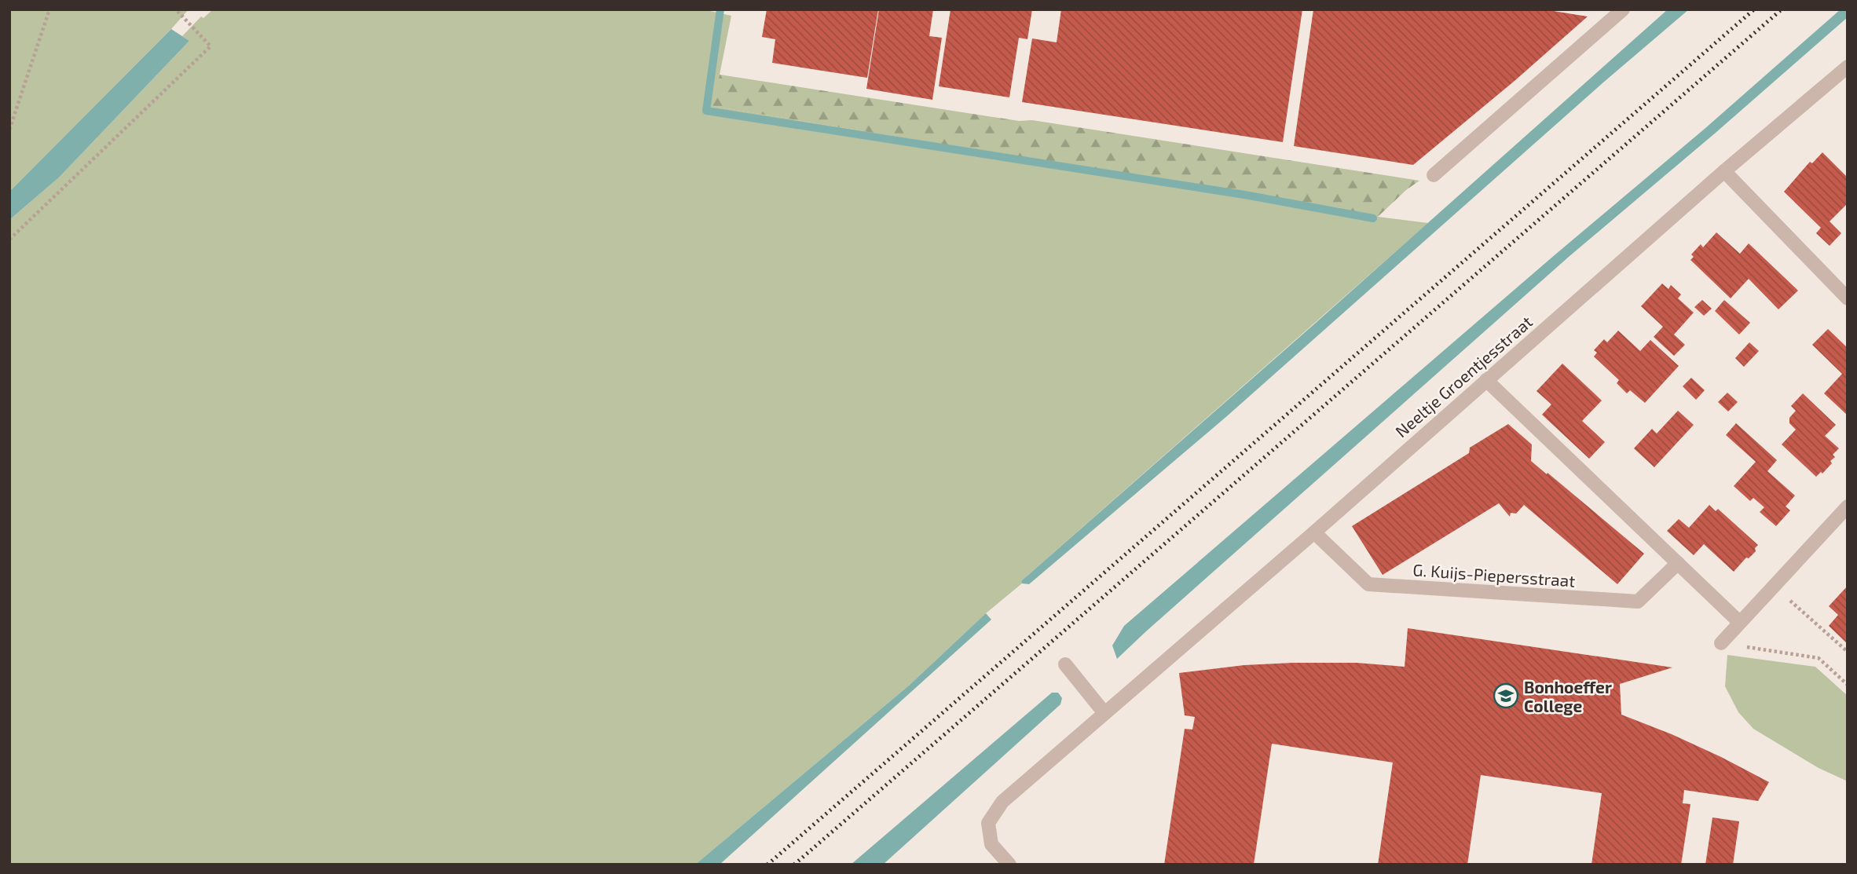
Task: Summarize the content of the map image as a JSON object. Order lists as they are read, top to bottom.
{
  "streets": {
    "street": ["Neeltje Groentjesstraat", "G. Kuijs-Piepersstraat"]
  },
  "crossings": [
    ["Neeltje Groentjesstraat", "G. Kuijs-Piepersstraat"]
  ],
  "places": {
    "school or university": ["Bonhoeffer College"]
  }
}
